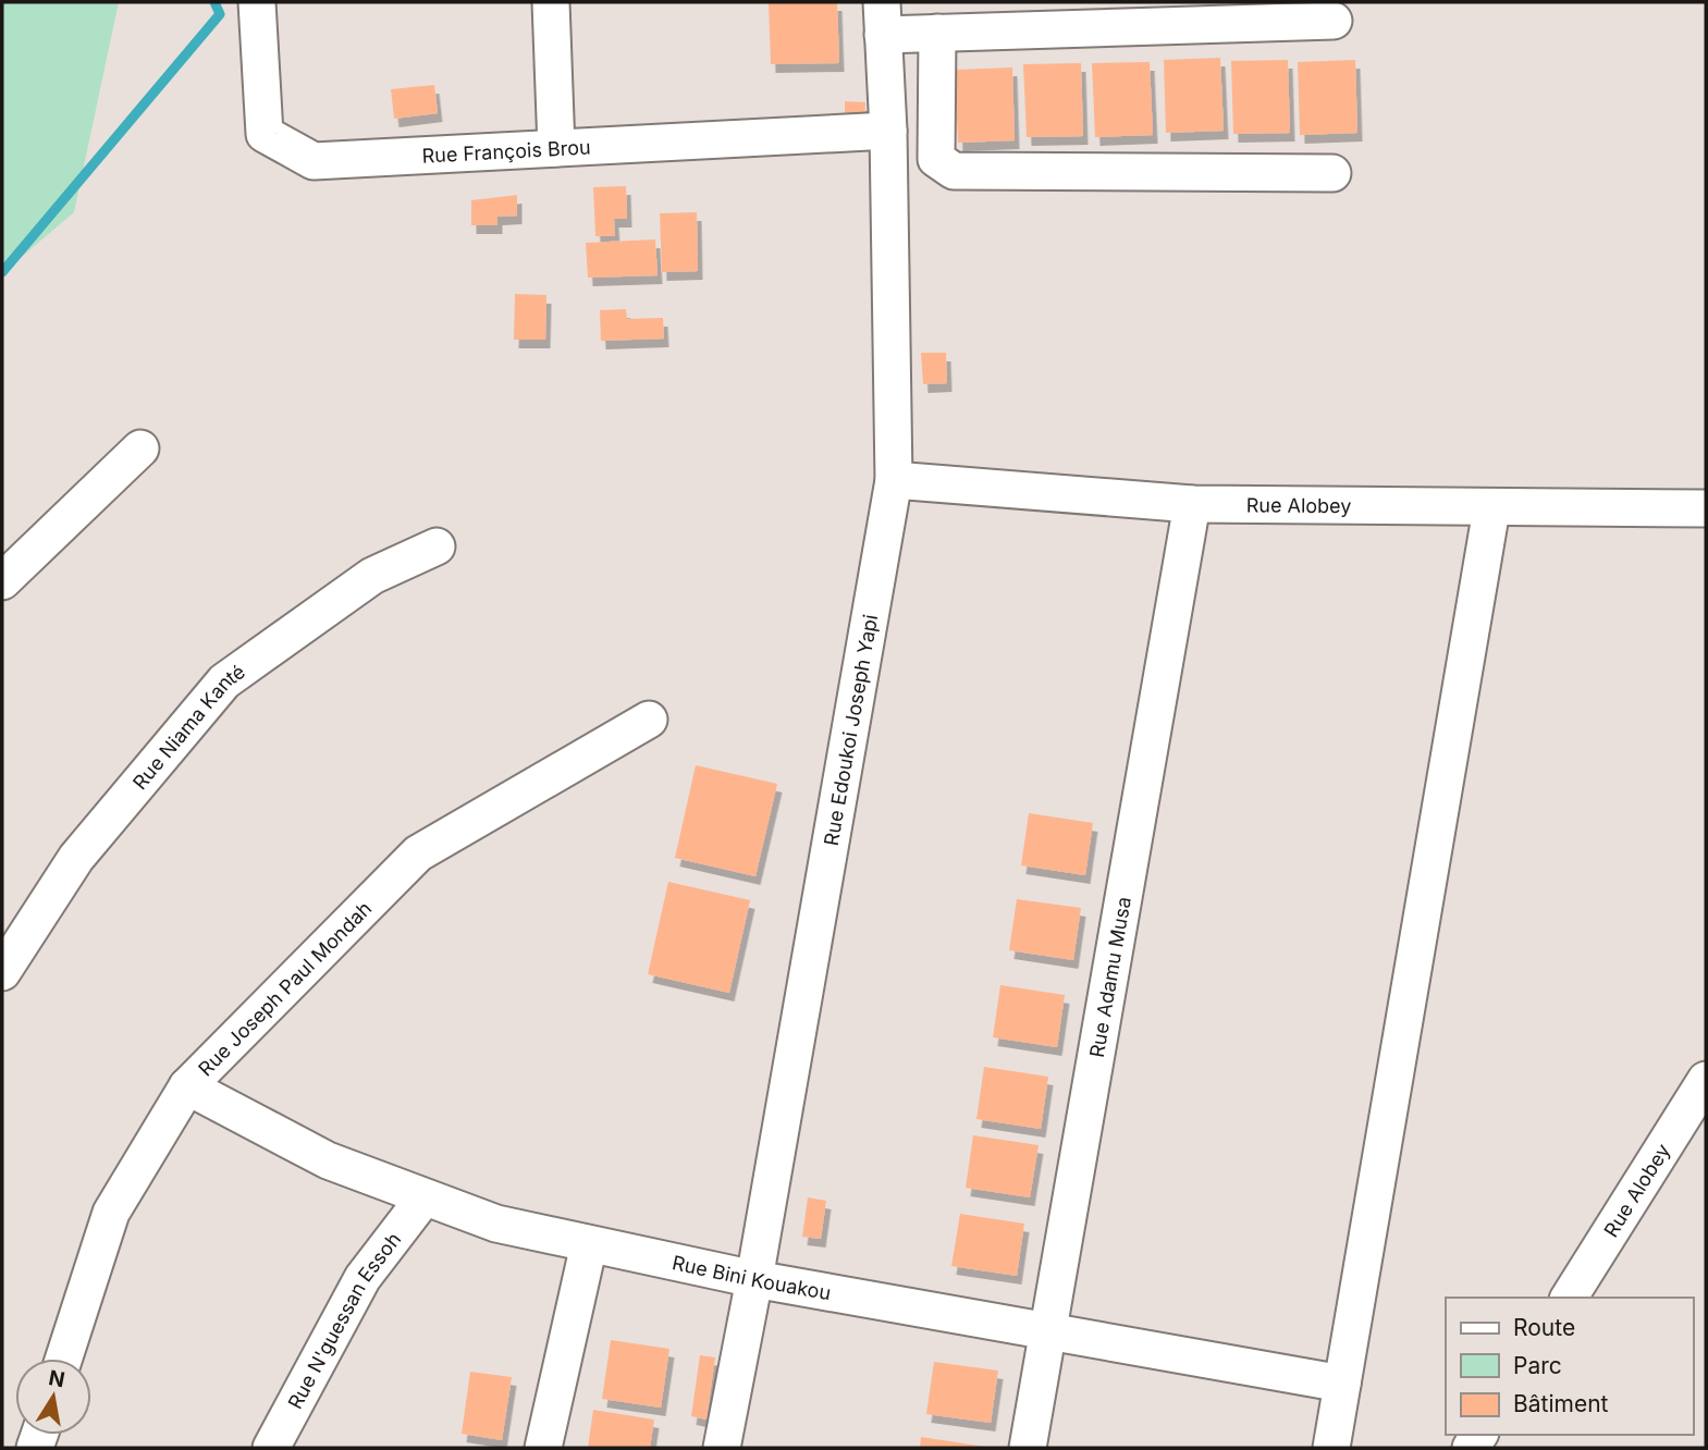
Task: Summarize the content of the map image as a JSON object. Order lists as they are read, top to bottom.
{
  "streets": {
    "street": [
      "Rue François Brou",
      "Rue Alobey",
      "Rue Niama Kanté",
      "Rue Edoukoi Joseph Yapi",
      "Rue Adamu Musa",
      "Rue Joseph Paul Mondah",
      "Rue Bini Kouakou",
      "Rue N'guessan Essoh"
    ]
  },
  "crossings": [
    ["Rue François Brou", "Rue Edoukoi Joseph Yapi"],
    ["Rue Alobey", "Rue Edoukoi Joseph Yapi"],
    ["Rue Alobey", "Rue Adamu Musa"],
    ["Rue Edoukoi Joseph Yapi", "Rue Bini Kouakou"],
    ["Rue Adamu Musa", "Rue Bini Kouakou"],
    ["Rue Joseph Paul Mondah", "Rue Bini Kouakou"],
    ["Rue Bini Kouakou", "Rue N'guessan Essoh"]
  ],
  "legend": ["Route", "Parc", "Bâtiment"],
  "north": "top"
}
